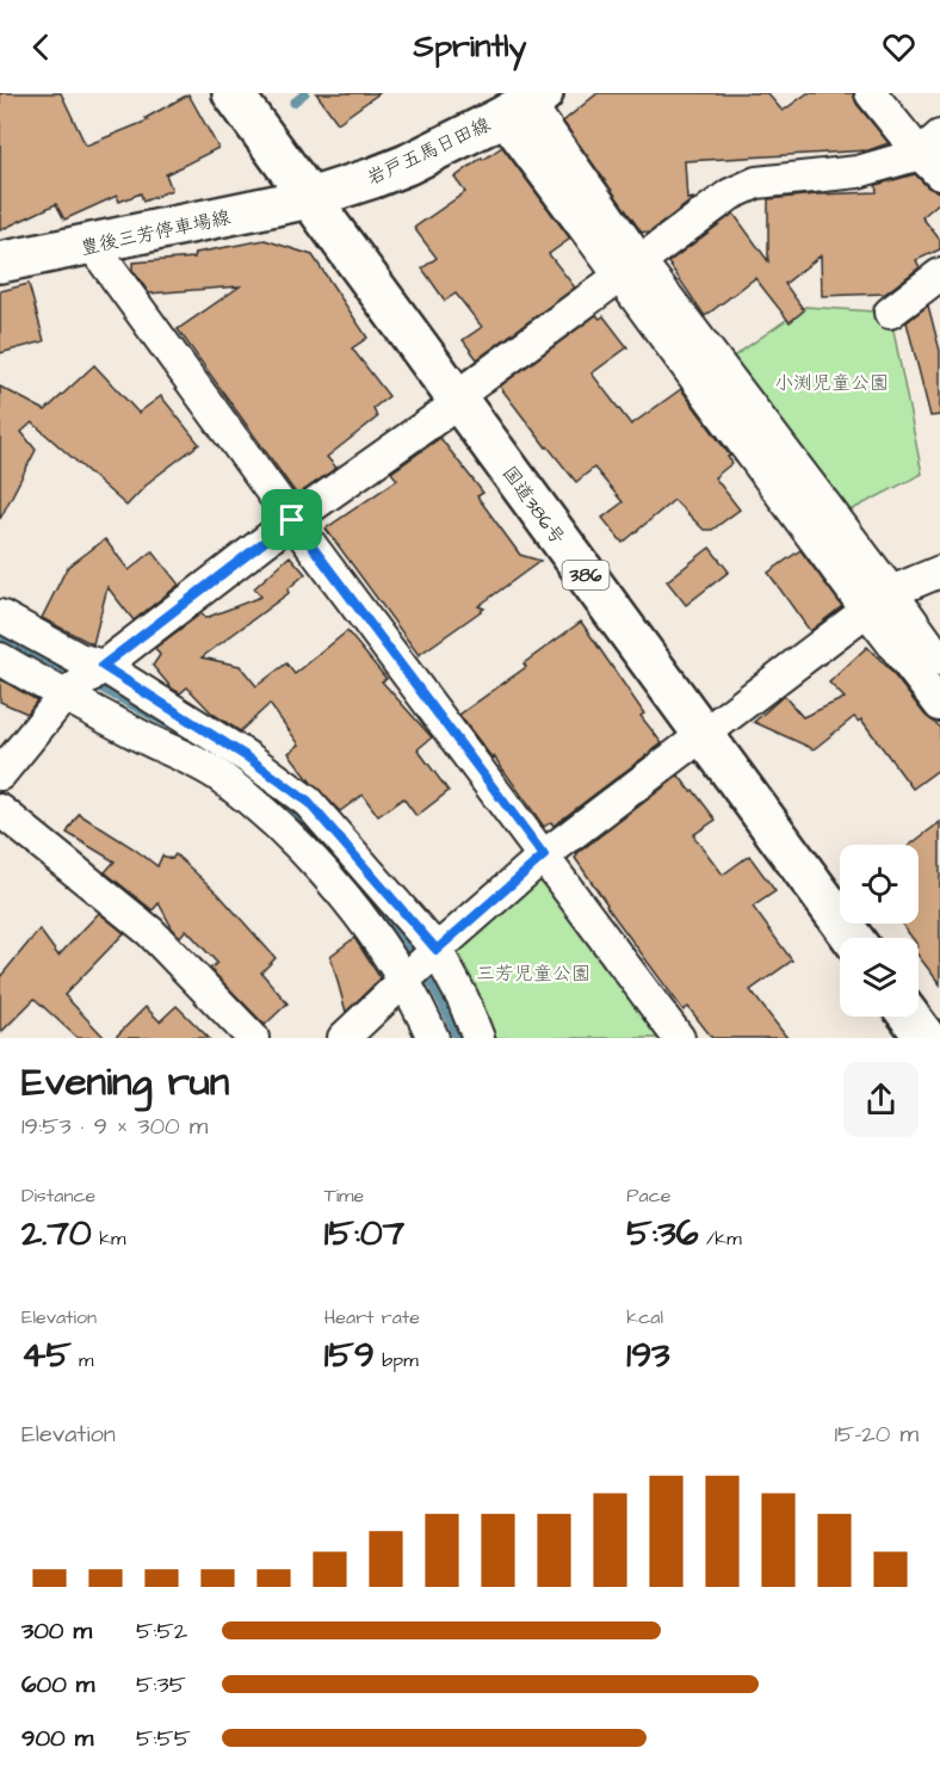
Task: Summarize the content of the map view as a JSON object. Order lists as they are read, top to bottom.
{
  "streets": {
    "main road": [
      "岩戸五馬日田線",
      "豊後三芳停車場線",
      "国道386号",
      "386"
    ]
  },
  "crossings": [
    ["岩戸五馬日田線", "豊後三芳停車場線"],
    ["岩戸五馬日田線", "国道386号"],
    ["豊後三芳停車場線", "国道386号"]
  ],
  "parks": ["小渕児童公園", "三芳児童公園"],
  "page": {
    "header": "Sprintly",
    "heading": ["Evening run", "19:53 · 9 × 300 m"],
    "stats": [
      ["Distance", "2.70 km"],
      ["Time", "15:07"],
      ["Pace", "5:36 /km"],
      ["Elevation", "45 m"],
      ["Heart rate", "159 bpm"],
      ["kcal", "193"]
    ],
    "chart": ["Elevation", "15–20 m"],
    "list": [
      {
        "name": "300 m",
        "note": "5:52"
      },
      {
        "name": "600 m",
        "note": "5:35"
      },
      {
        "name": "900 m",
        "note": "5:55"
      }
    ]
  }
}
